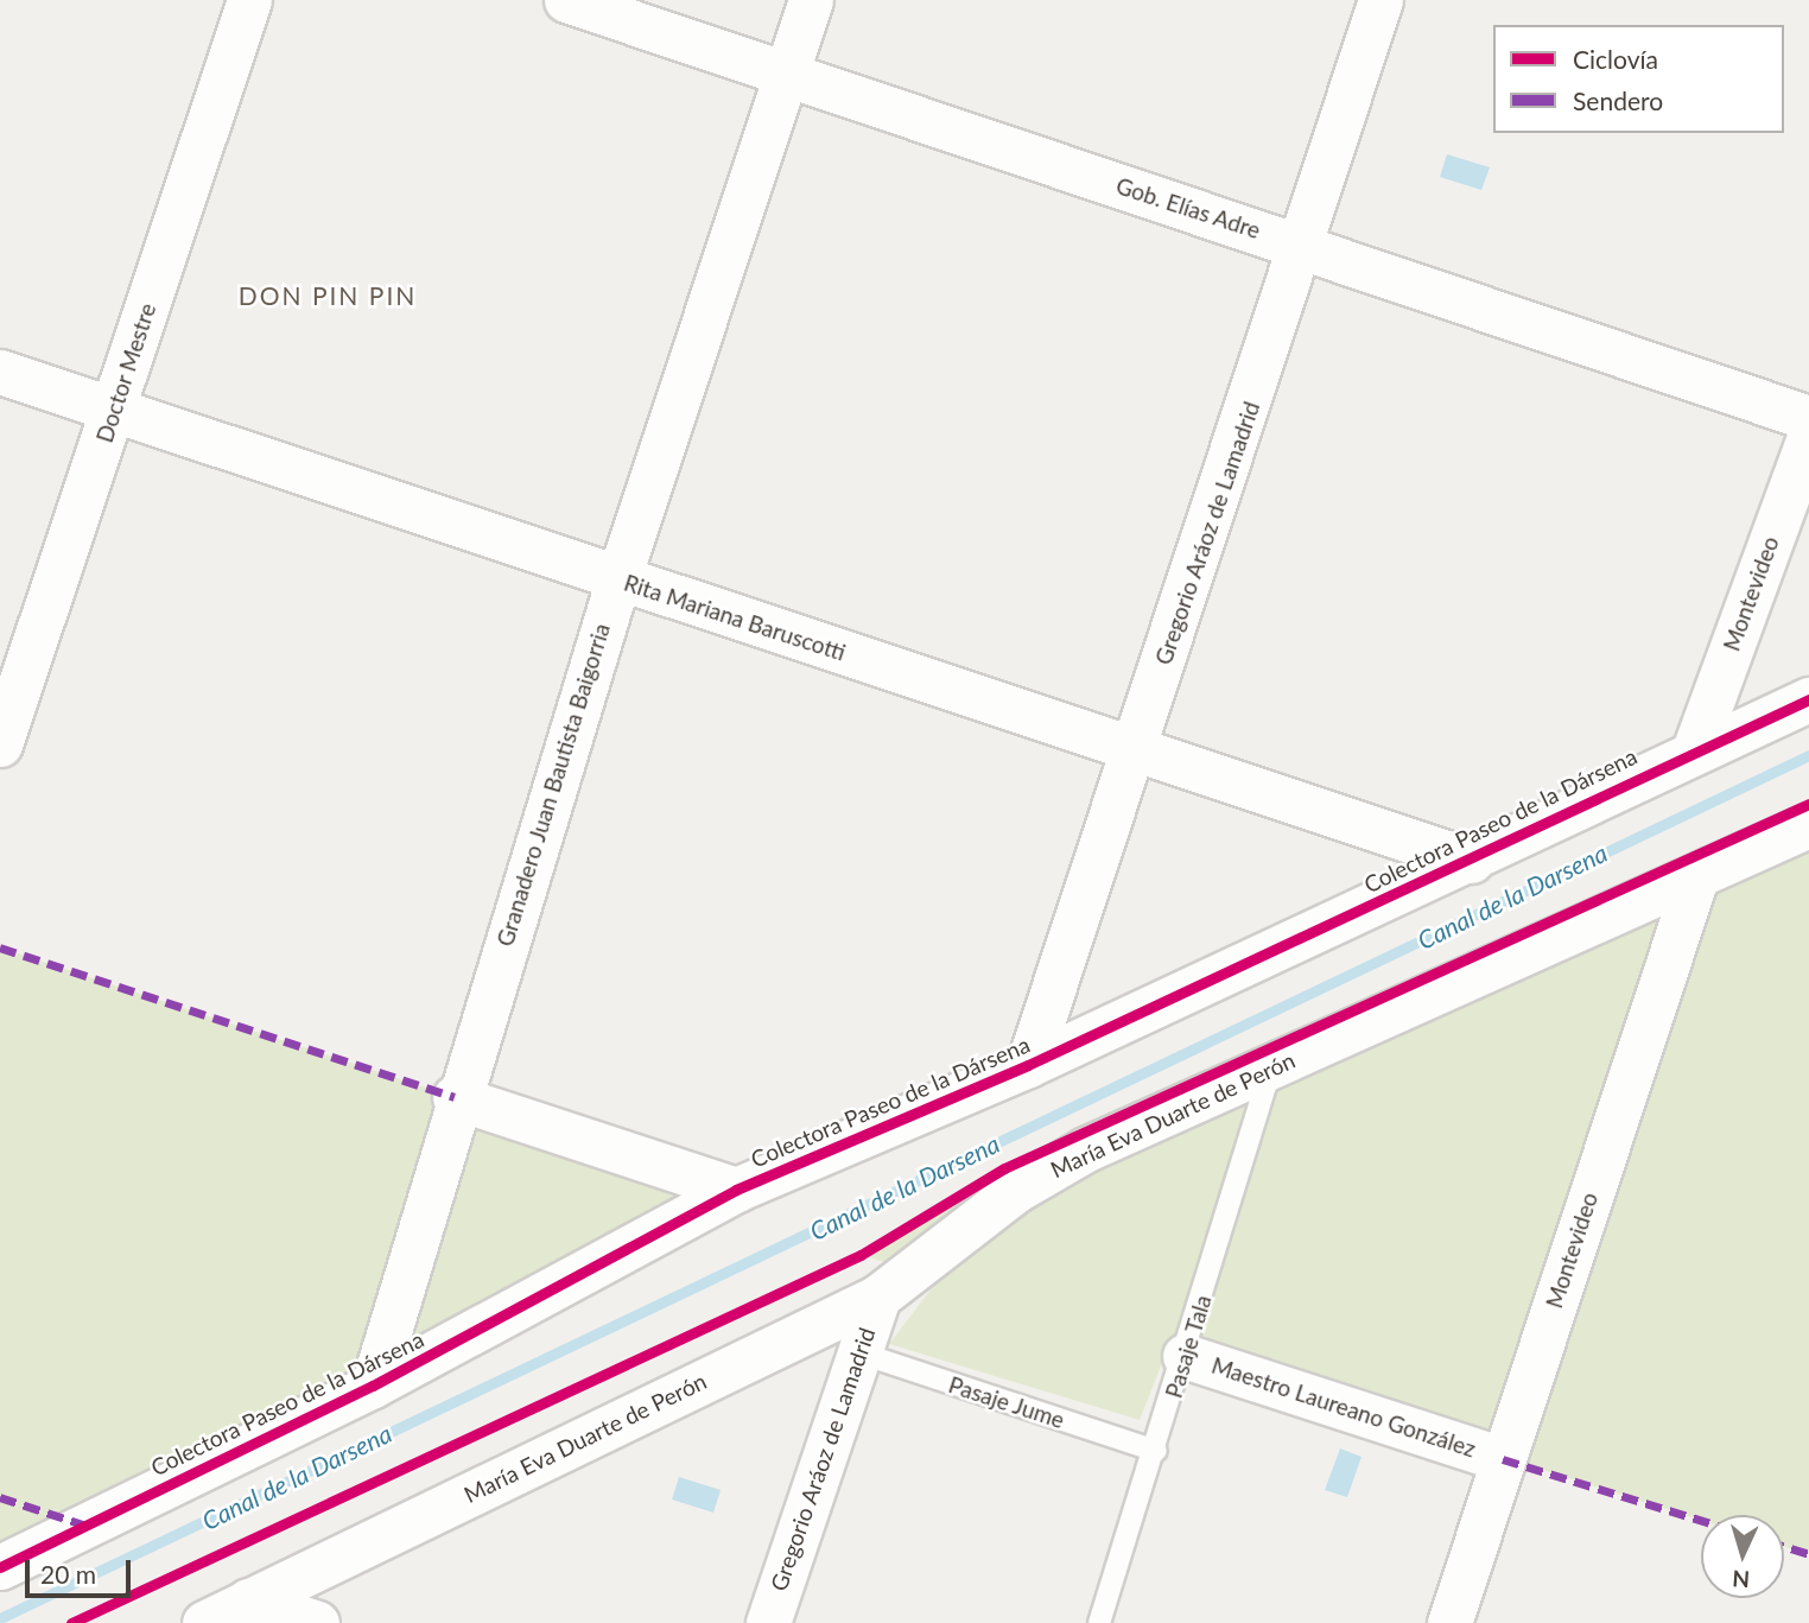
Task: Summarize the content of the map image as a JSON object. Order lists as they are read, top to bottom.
{
  "streets": {
    "street": [
      "Gob. Elías Adre",
      "Doctor Mestre",
      "Gregorio Aráoz de Lamadrid",
      "Montevideo",
      "Rita Mariana Baruscotti",
      "Granadero Juan Bautista Baigorria",
      "Colectora Paseo de la Dársena",
      "María Eva Duarte de Perón",
      "Maestro Laureano González"
    ],
    "lane": ["Pasaje Tala", "Pasaje Jume"]
  },
  "crossings": [
    ["Gob. Elías Adre", "Gregorio Aráoz de Lamadrid"],
    ["Gob. Elías Adre", "Granadero Juan Bautista Baigorria"],
    ["Doctor Mestre", "Rita Mariana Baruscotti"],
    ["Gregorio Aráoz de Lamadrid", "Rita Mariana Baruscotti"],
    ["Gregorio Aráoz de Lamadrid", "Colectora Paseo de la Dársena"],
    ["Gregorio Aráoz de Lamadrid", "María Eva Duarte de Perón"],
    ["Gregorio Aráoz de Lamadrid", "Pasaje Jume"],
    ["Montevideo", "Colectora Paseo de la Dársena"],
    ["Montevideo", "María Eva Duarte de Perón"],
    ["Montevideo", "Maestro Laureano González"],
    ["Rita Mariana Baruscotti", "Granadero Juan Bautista Baigorria"],
    ["Rita Mariana Baruscotti", "Colectora Paseo de la Dársena"],
    ["Granadero Juan Bautista Baigorria", "Colectora Paseo de la Dársena"],
    ["María Eva Duarte de Perón", "Pasaje Tala"],
    ["Pasaje Tala", "Pasaje Jume"],
    ["Pasaje Tala", "Maestro Laureano González"]
  ],
  "districts": ["DON PIN PIN"],
  "water": ["Canal de la Darsena"],
  "legend": ["Ciclovía", "Sendero"],
  "scale_bar": "20 m",
  "north": "bottom"
}
